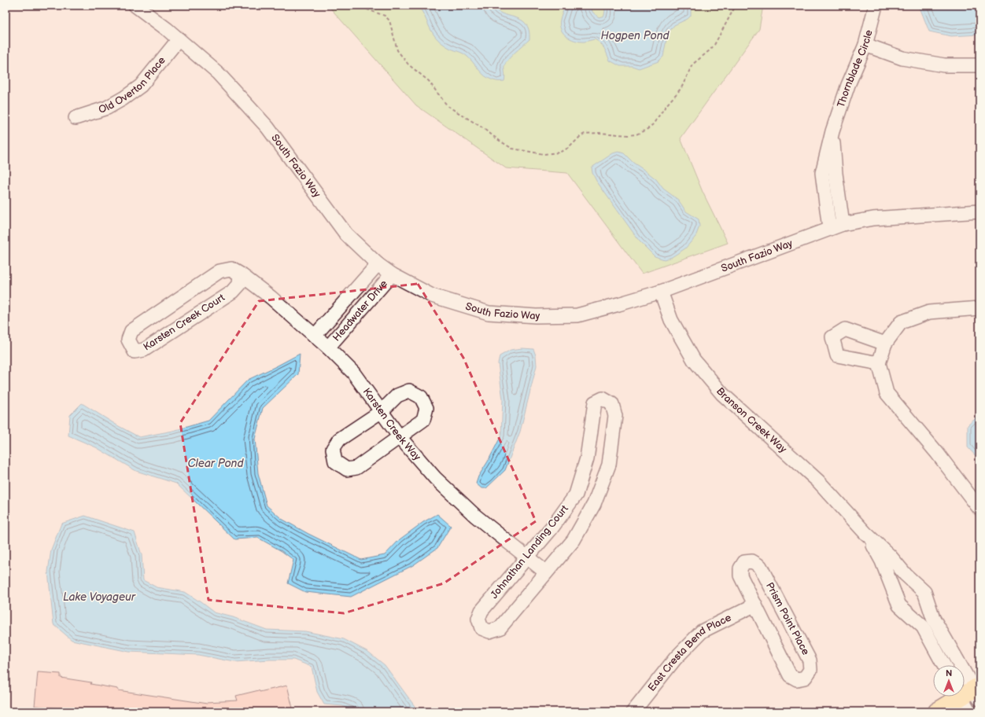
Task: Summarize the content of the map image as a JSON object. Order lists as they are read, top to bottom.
{
  "streets": {
    "street": [
      "Thornblade Circle",
      "Old Overton Place",
      "South Fazio Way",
      "Headwater Drive",
      "Karsten Creek Court",
      "Branson Creek Way",
      "Karsten Creek Way",
      "Johnathan Landing Court",
      "Prism Point Place",
      "East Cresta Bend Place"
    ]
  },
  "crossings": [
    ["Thornblade Circle", "South Fazio Way"],
    ["Old Overton Place", "South Fazio Way"],
    ["South Fazio Way", "Headwater Drive"],
    ["South Fazio Way", "Branson Creek Way"],
    ["Headwater Drive", "Karsten Creek Way"],
    ["Karsten Creek Court", "Karsten Creek Way"],
    ["Karsten Creek Way", "Johnathan Landing Court"],
    ["Prism Point Place", "East Cresta Bend Place"]
  ],
  "water": ["Hogpen Pond", "Clear Pond", "Lake Voyageur"],
  "north": "top"
}
